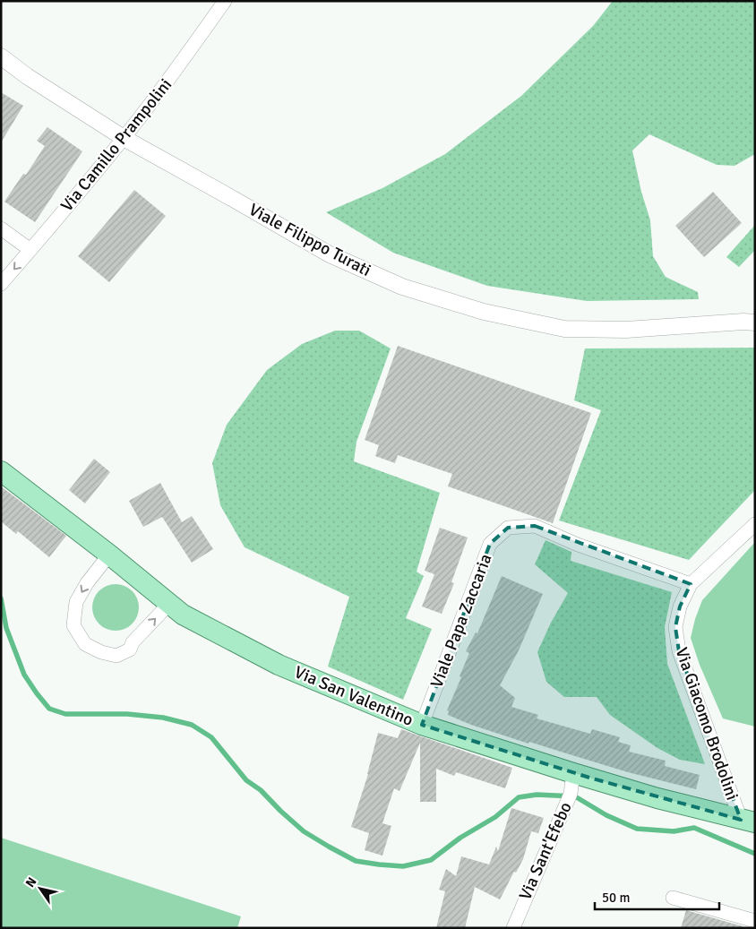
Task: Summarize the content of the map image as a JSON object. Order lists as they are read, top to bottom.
{
  "streets": {
    "main road": ["Via San Valentino"],
    "street": [
      "Via Camillo Prampolini",
      "Viale Filippo Turati",
      "Viale Papa Zaccaria",
      "Via Giacomo Brodolini",
      "Via Sant'Efebo"
    ]
  },
  "crossings": [
    ["Via Camillo Prampolini", "Viale Filippo Turati"],
    ["Viale Papa Zaccaria", "Via San Valentino"],
    ["Viale Papa Zaccaria", "Via Giacomo Brodolini"],
    ["Via San Valentino", "Via Giacomo Brodolini"],
    ["Via San Valentino", "Via Sant'Efebo"]
  ],
  "scale_bar": "50 m",
  "north": "top left"
}
